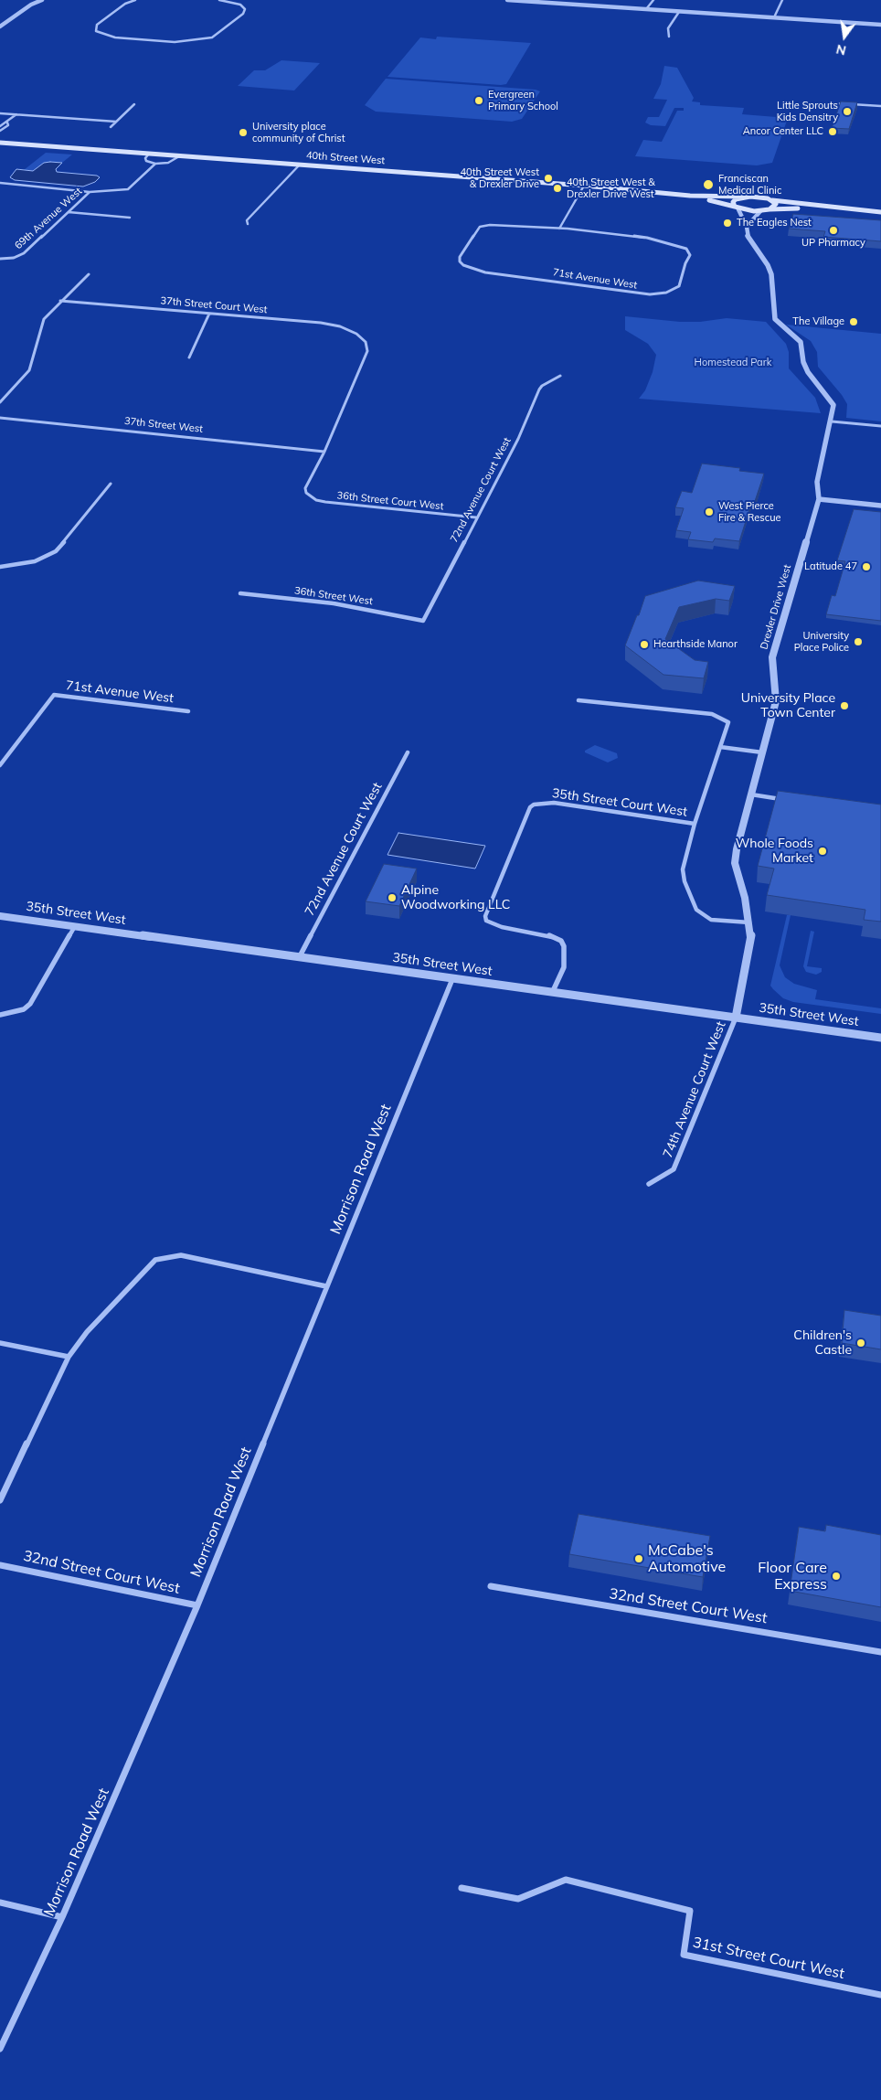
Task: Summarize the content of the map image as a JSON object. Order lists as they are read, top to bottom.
{
  "streets": {
    "main road": ["40th Street West"],
    "street": [
      "69th Avenue West",
      "71st Avenue West",
      "37th Street Court West",
      "37th Street West",
      "72nd Avenue Court West",
      "36th Street Court West",
      "36th Street West",
      "Drexler Drive West",
      "35th Street Court West",
      "35th Street West",
      "74th Avenue Court West",
      "Morrison Road West",
      "32nd Street Court West",
      "31st Street Court West"
    ]
  },
  "crossings": [
    ["40th Street West", "Drexler Drive West"],
    ["37th Street Court West", "37th Street West"],
    ["37th Street Court West", "36th Street Court West"],
    ["37th Street West", "36th Street Court West"],
    ["72nd Avenue Court West", "36th Street Court West"],
    ["72nd Avenue Court West", "36th Street West"],
    ["72nd Avenue Court West", "35th Street West"],
    ["Drexler Drive West", "35th Street West"],
    ["Drexler Drive West", "74th Avenue Court West"],
    ["35th Street Court West", "35th Street West"],
    ["35th Street West", "74th Avenue Court West"],
    ["35th Street West", "Morrison Road West"],
    ["Morrison Road West", "32nd Street Court West"]
  ],
  "parks": ["Homestead Park"],
  "places": [
    "Evergreen Primary School",
    "Little Sprouts Kids Densitry",
    "Ancor Center LLC",
    "University place community of Christ",
    "40th Street West & Drexler Drive",
    "Franciscan Medical Clinic",
    "40th Street West & Drexler Drive West",
    "The Eagles Nest",
    "UP Pharmacy",
    "The Village",
    "West Pierce Fire & Rescue",
    "Latitude 47",
    "University Place Police",
    "Hearthside Manor",
    "University Place Town Center",
    "Whole Foods Market",
    "Alpine Woodworking LLC",
    "Children's Castle",
    "McCabe's Automotive",
    "Floor Care Express"
  ],
  "north": "bottom"
}
